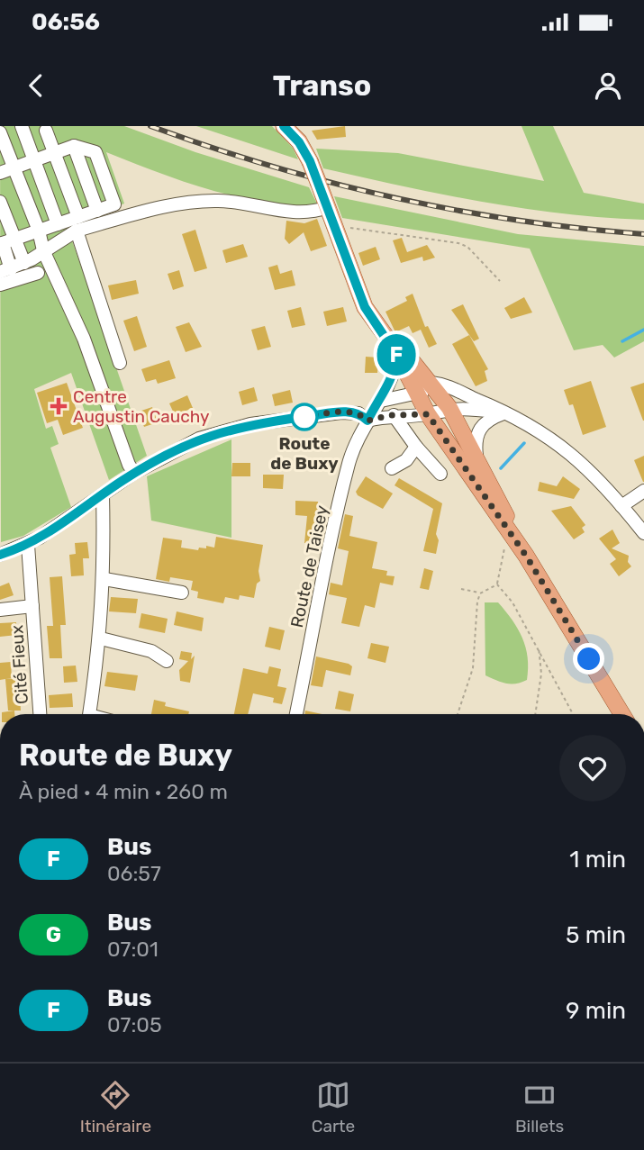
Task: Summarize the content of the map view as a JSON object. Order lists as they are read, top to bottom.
{
  "streets": {
    "street": ["Route de Taisey", "Cité Fieux"]
  },
  "places": {
    "health": ["Centre Augustin Cauchy"],
    "other": ["Route de Buxy"]
  },
  "lines": ["bus line F"],
  "page": {
    "status": "06:56",
    "header": "Transo",
    "on_map": "F",
    "heading": ["Route de Buxy", "À pied · 4 min · 260 m"],
    "list": [
      {
        "mark": "F",
        "name": "Bus",
        "note": "06:57",
        "value": "1 min"
      },
      {
        "mark": "G",
        "name": "Bus",
        "note": "07:01",
        "value": "5 min"
      },
      {
        "mark": "F",
        "name": "Bus",
        "note": "07:05",
        "value": "9 min"
      }
    ],
    "tabs": ["Itinéraire", "Carte", "Billets"]
  }
}
